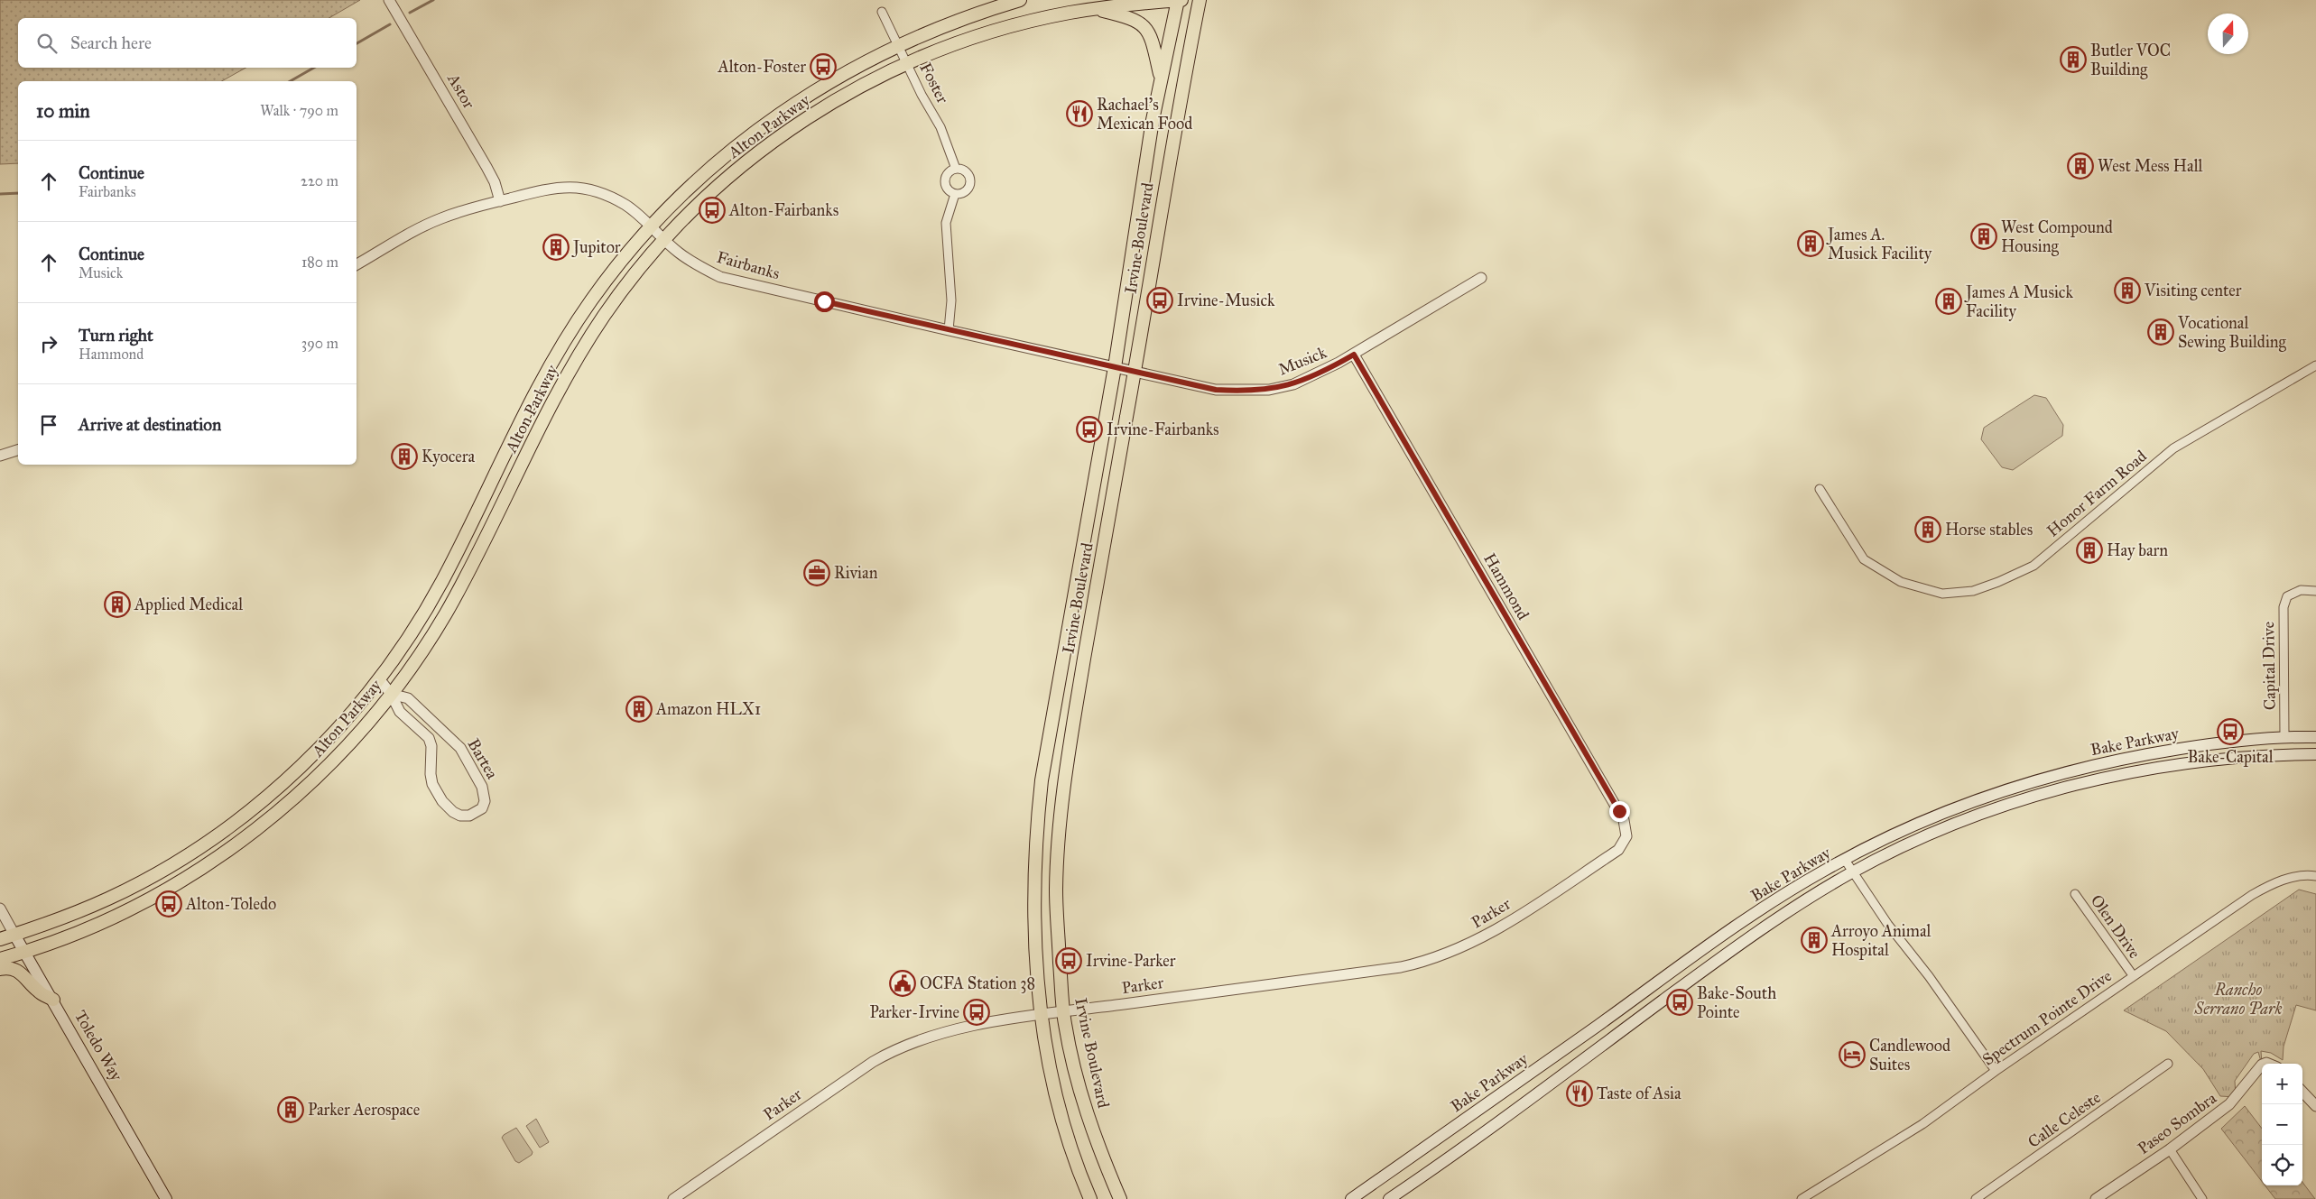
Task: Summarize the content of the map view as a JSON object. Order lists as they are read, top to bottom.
{
  "streets": {
    "main road": [
      "Alton Parkway",
      "Irvine Boulevard",
      "Bake Parkway",
      "Toledo Way"
    ],
    "street": [
      "Foster",
      "Astor",
      "Fairbanks",
      "Musick",
      "Honor Farm Road",
      "Hammond",
      "Capital Drive",
      "Bartea",
      "Parker",
      "Olen Drive",
      "Spectrum Pointe Drive",
      "Calle Celeste",
      "Paseo Sombra"
    ]
  },
  "crossings": [
    ["Foster", "Alton Parkway"],
    ["Astor", "Fairbanks"],
    ["Alton Parkway", "Irvine Boulevard"],
    ["Alton Parkway", "Fairbanks"],
    ["Alton Parkway", "Bartea"],
    ["Alton Parkway", "Toledo Way"],
    ["Irvine Boulevard", "Fairbanks"],
    ["Irvine Boulevard", "Musick"],
    ["Irvine Boulevard", "Parker"],
    ["Fairbanks", "Musick"],
    ["Musick", "Hammond"],
    ["Hammond", "Parker"],
    ["Capital Drive", "Bake Parkway"],
    ["Olen Drive", "Spectrum Pointe Drive"]
  ],
  "parks": ["Rancho Serrano Park"],
  "places": {
    "building": [
      "Butler VOC Building",
      "West Mess Hall",
      "West Compound Housing",
      "James A. Musick Facility",
      "Jupitor",
      "Visiting center",
      "James A Musick Facility",
      "Vocational Sewing Building",
      "Kyocera",
      "Horse stables",
      "Hay barn",
      "Applied Medical",
      "Amazon HLX1",
      "Arroyo Animal Hospital",
      "Parker Aerospace"
    ],
    "bus stop": [
      "Alton-Foster",
      "Alton-Fairbanks",
      "Irvine-Musick",
      "Irvine-Fairbanks",
      "Bake-Capital",
      "Alton-Toledo",
      "Irvine-Parker",
      "Bake-South Pointe",
      "Parker-Irvine"
    ],
    "restaurant": ["Rachael's Mexican Food", "Taste of Asia"],
    "office": ["Rivian"],
    "public building": ["OCFA Station 38"],
    "hotel": ["Candlewood Suites"]
  },
  "north": "top",
  "page": {
    "search": "Search here",
    "heading": ["10 min", "Walk · 790 m"],
    "list": [
      ["Continue", "Fairbanks", "220 m"],
      ["Continue", "Musick", "180 m"],
      ["Turn right", "Hammond", "390 m"],
      "Arrive at destination"
    ],
    "map_buttons": ["+", "−"]
  }
}
